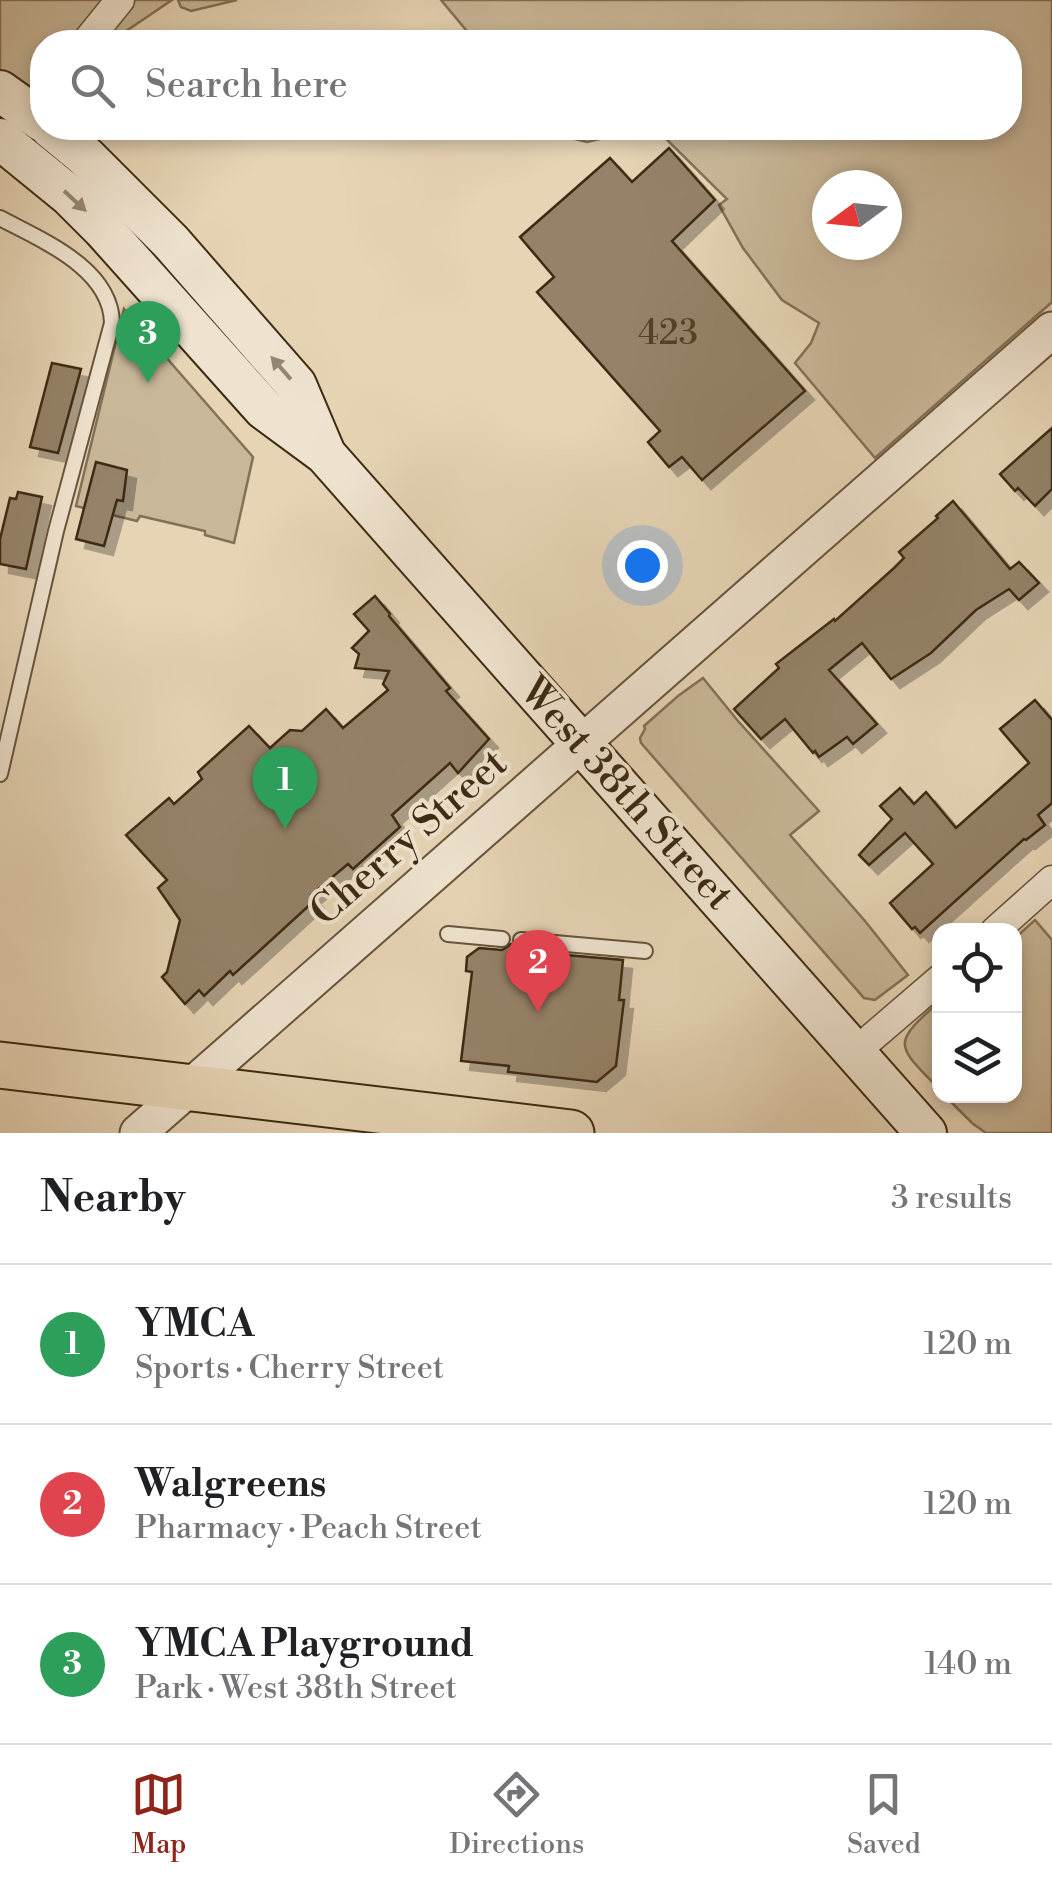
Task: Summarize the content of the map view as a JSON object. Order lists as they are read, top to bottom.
{
  "streets": {
    "main road": ["West 38th Street"],
    "street": ["Cherry Street"]
  },
  "crossings": [
    ["West 38th Street", "Cherry Street"]
  ],
  "house_numbers": ["423"],
  "north": "left",
  "page": {
    "search": "Search here",
    "pins": ["3", "1", "2"],
    "heading": ["Nearby", "3 results"],
    "list": [
      {
        "mark": "1",
        "name": "YMCA",
        "note": "Sports · Cherry Street",
        "value": "120 m"
      },
      {
        "mark": "2",
        "name": "Walgreens",
        "note": "Pharmacy · Peach Street",
        "value": "120 m"
      },
      {
        "mark": "3",
        "name": "YMCA Playground",
        "note": "Park · West 38th Street",
        "value": "140 m"
      }
    ],
    "nav": ["Map", "Directions", "Saved"]
  }
}
